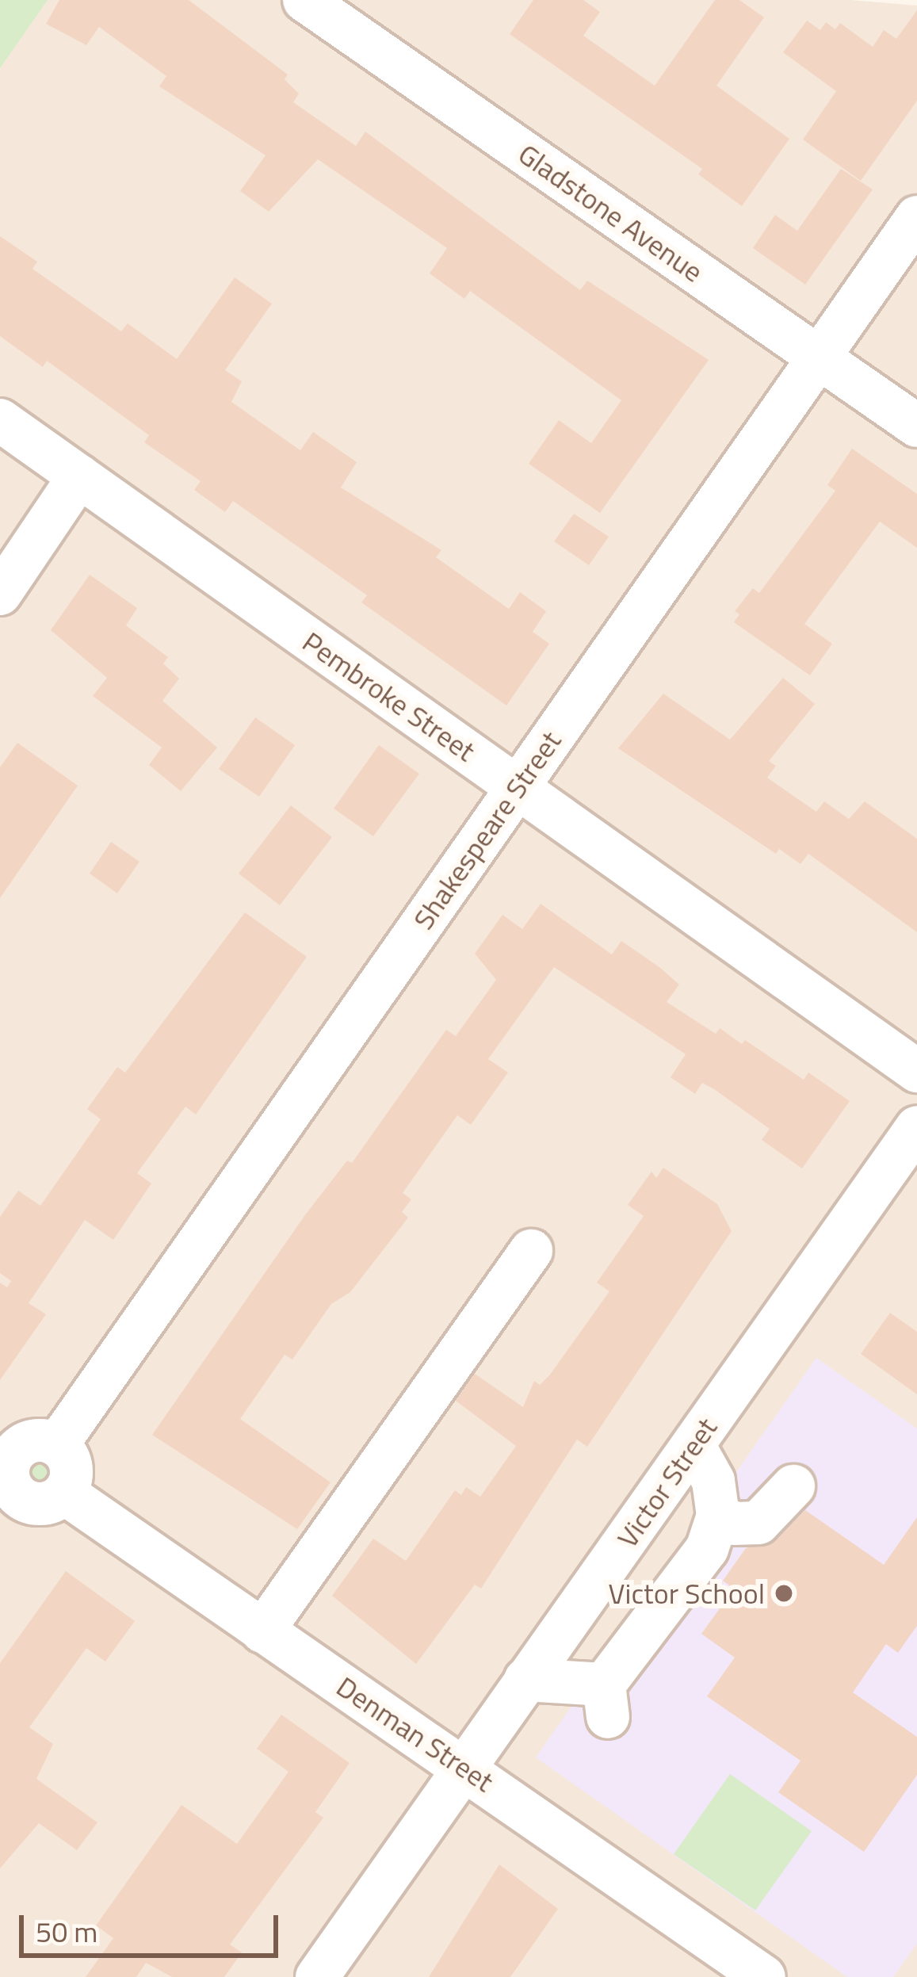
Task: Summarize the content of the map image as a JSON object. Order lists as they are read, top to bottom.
{
  "streets": {
    "street": [
      "Gladstone Avenue",
      "Pembroke Street",
      "Shakespeare Street",
      "Victor Street",
      "Denman Street"
    ]
  },
  "crossings": [
    ["Gladstone Avenue", "Shakespeare Street"],
    ["Pembroke Street", "Shakespeare Street"],
    ["Shakespeare Street", "Denman Street"],
    ["Victor Street", "Denman Street"]
  ],
  "places": ["Victor School"],
  "scale_bar": "50 m"
}
